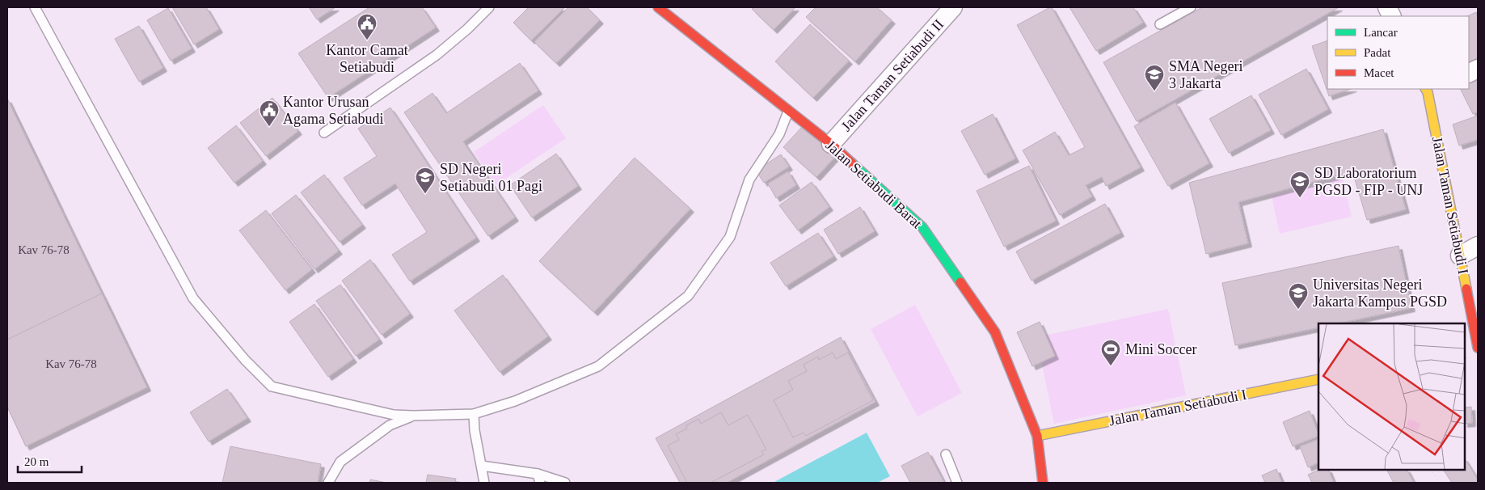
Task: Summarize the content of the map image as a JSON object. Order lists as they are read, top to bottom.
{
  "streets": {
    "street": ["Jalan Taman Setiabudi II", "Jalan Setiabudi Barat", "Jalan Taman Setiabudi I"]
  },
  "crossings": [
    ["Jalan Taman Setiabudi II", "Jalan Setiabudi Barat"],
    ["Jalan Setiabudi Barat", "Jalan Taman Setiabudi I"]
  ],
  "places": {
    "public building": ["Kantor Camat Setiabudi", "Kantor Urusan Agama Setiabudi"],
    "school or university": [
      "SMA Negeri 3 Jakarta",
      "SD Negeri Setiabudi 01 Pagi",
      "SD Laboratorium PGSD - FIP - UNJ",
      "Universitas Negeri Jakarta Kampus PGSD"
    ],
    "sports": ["Mini Soccer"]
  },
  "house_numbers": ["Kav 76-78", "Kav 76-78"],
  "legend": ["Lancar", "Padat", "Macet"],
  "scale_bar": "20 m"
}
